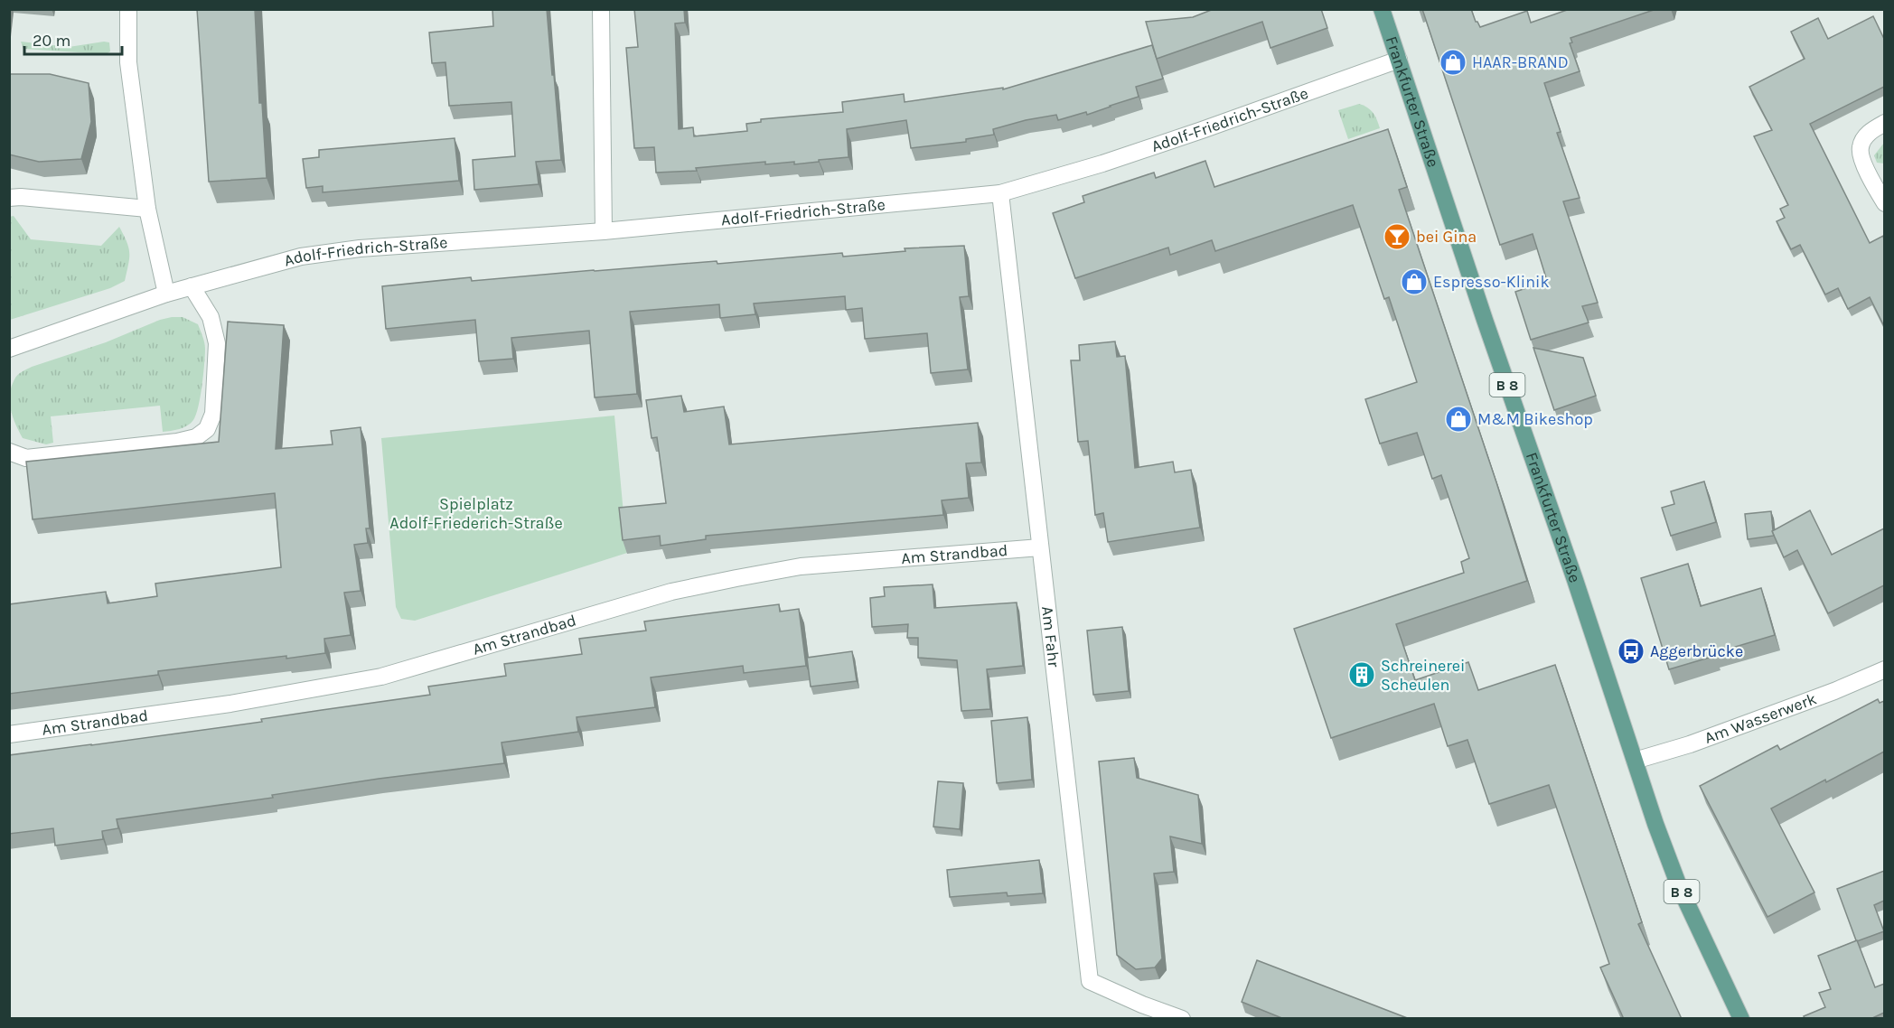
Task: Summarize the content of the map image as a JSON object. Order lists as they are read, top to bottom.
{
  "streets": {
    "main road": ["Frankfurter Straße", "B 8"],
    "street": [
      "Adolf-Friedrich-Straße",
      "Am Strandbad",
      "Am Fahr",
      "Am Wasserwerk"
    ]
  },
  "crossings": [
    ["Frankfurter Straße", "Adolf-Friedrich-Straße"],
    ["Frankfurter Straße", "Am Wasserwerk"],
    ["Adolf-Friedrich-Straße", "Am Fahr"],
    ["Am Strandbad", "Am Fahr"]
  ],
  "parks": ["Spielplatz Adolf-Friederich-Straße"],
  "places": {
    "shop": ["HAAR-BRAND", "Espresso-Klinik", "M&M Bikeshop"],
    "bar": ["bei Gina"],
    "bus stop": ["Aggerbrücke"],
    "building": ["Schreinerei Scheulen"]
  },
  "scale_bar": "20 m"
}
